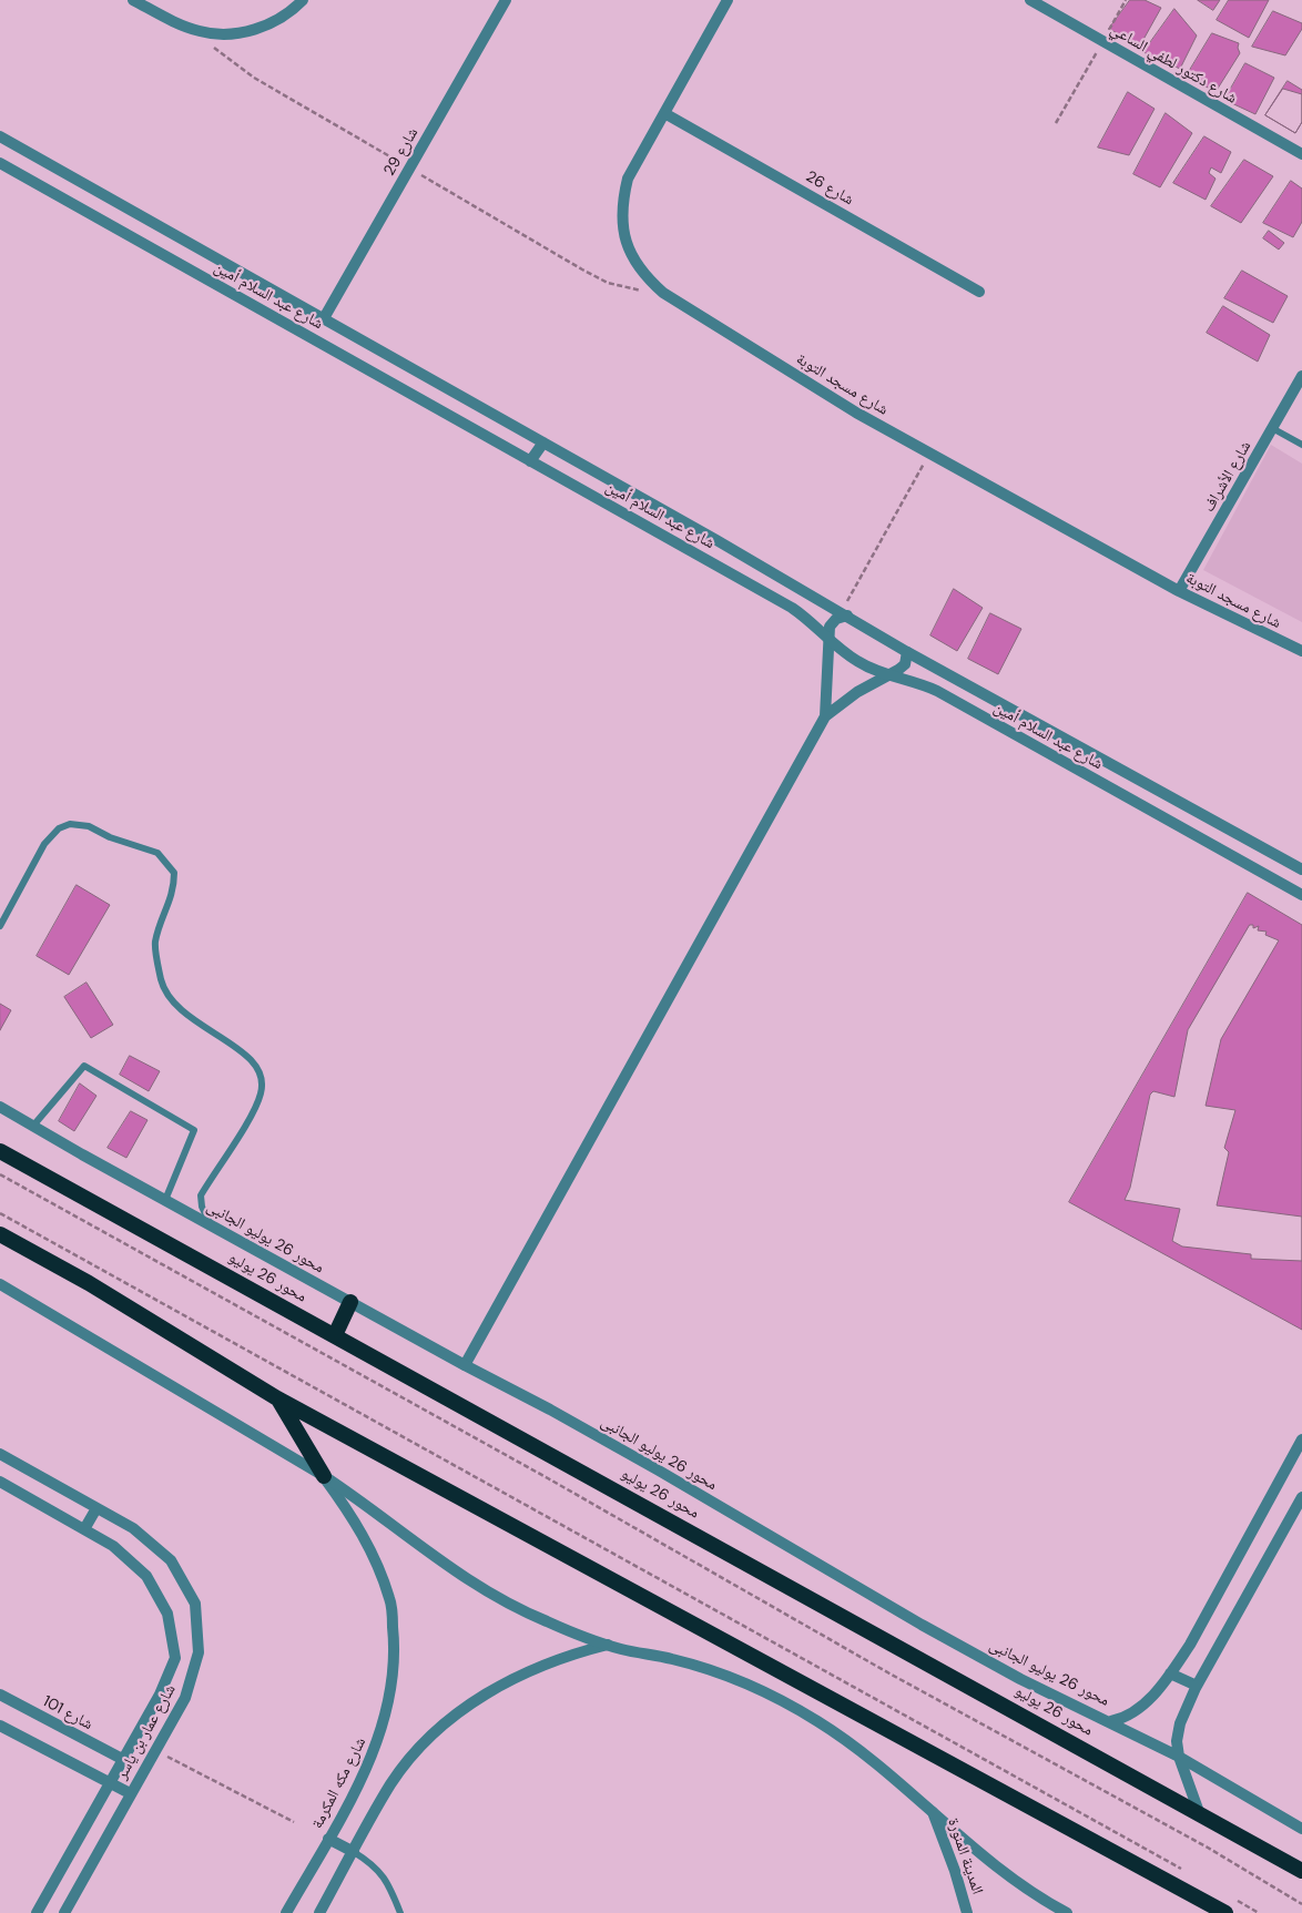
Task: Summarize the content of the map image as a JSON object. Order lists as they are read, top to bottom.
{
  "streets": {
    "highway": ["محور 26 يوليو"],
    "street": [
      "شارع دكتور لطفي الساعي",
      "شارع 29",
      "شارع 26",
      "شارع عبد السلام أمين",
      "شارع مسجد التوبة",
      "شارع الأشراف",
      "محور 26 يوليو الجانبى",
      "شارع 101",
      "شارع عمار بن ياسر",
      "شارع مكه المكرمة",
      "المدينة المنورة"
    ]
  },
  "crossings": [
    ["شارع 29", "شارع عبد السلام أمين"],
    ["شارع 26", "شارع مسجد التوبة"],
    ["شارع مسجد التوبة", "شارع الأشراف"],
    ["شارع 101", "شارع عمار بن ياسر"]
  ]
}
